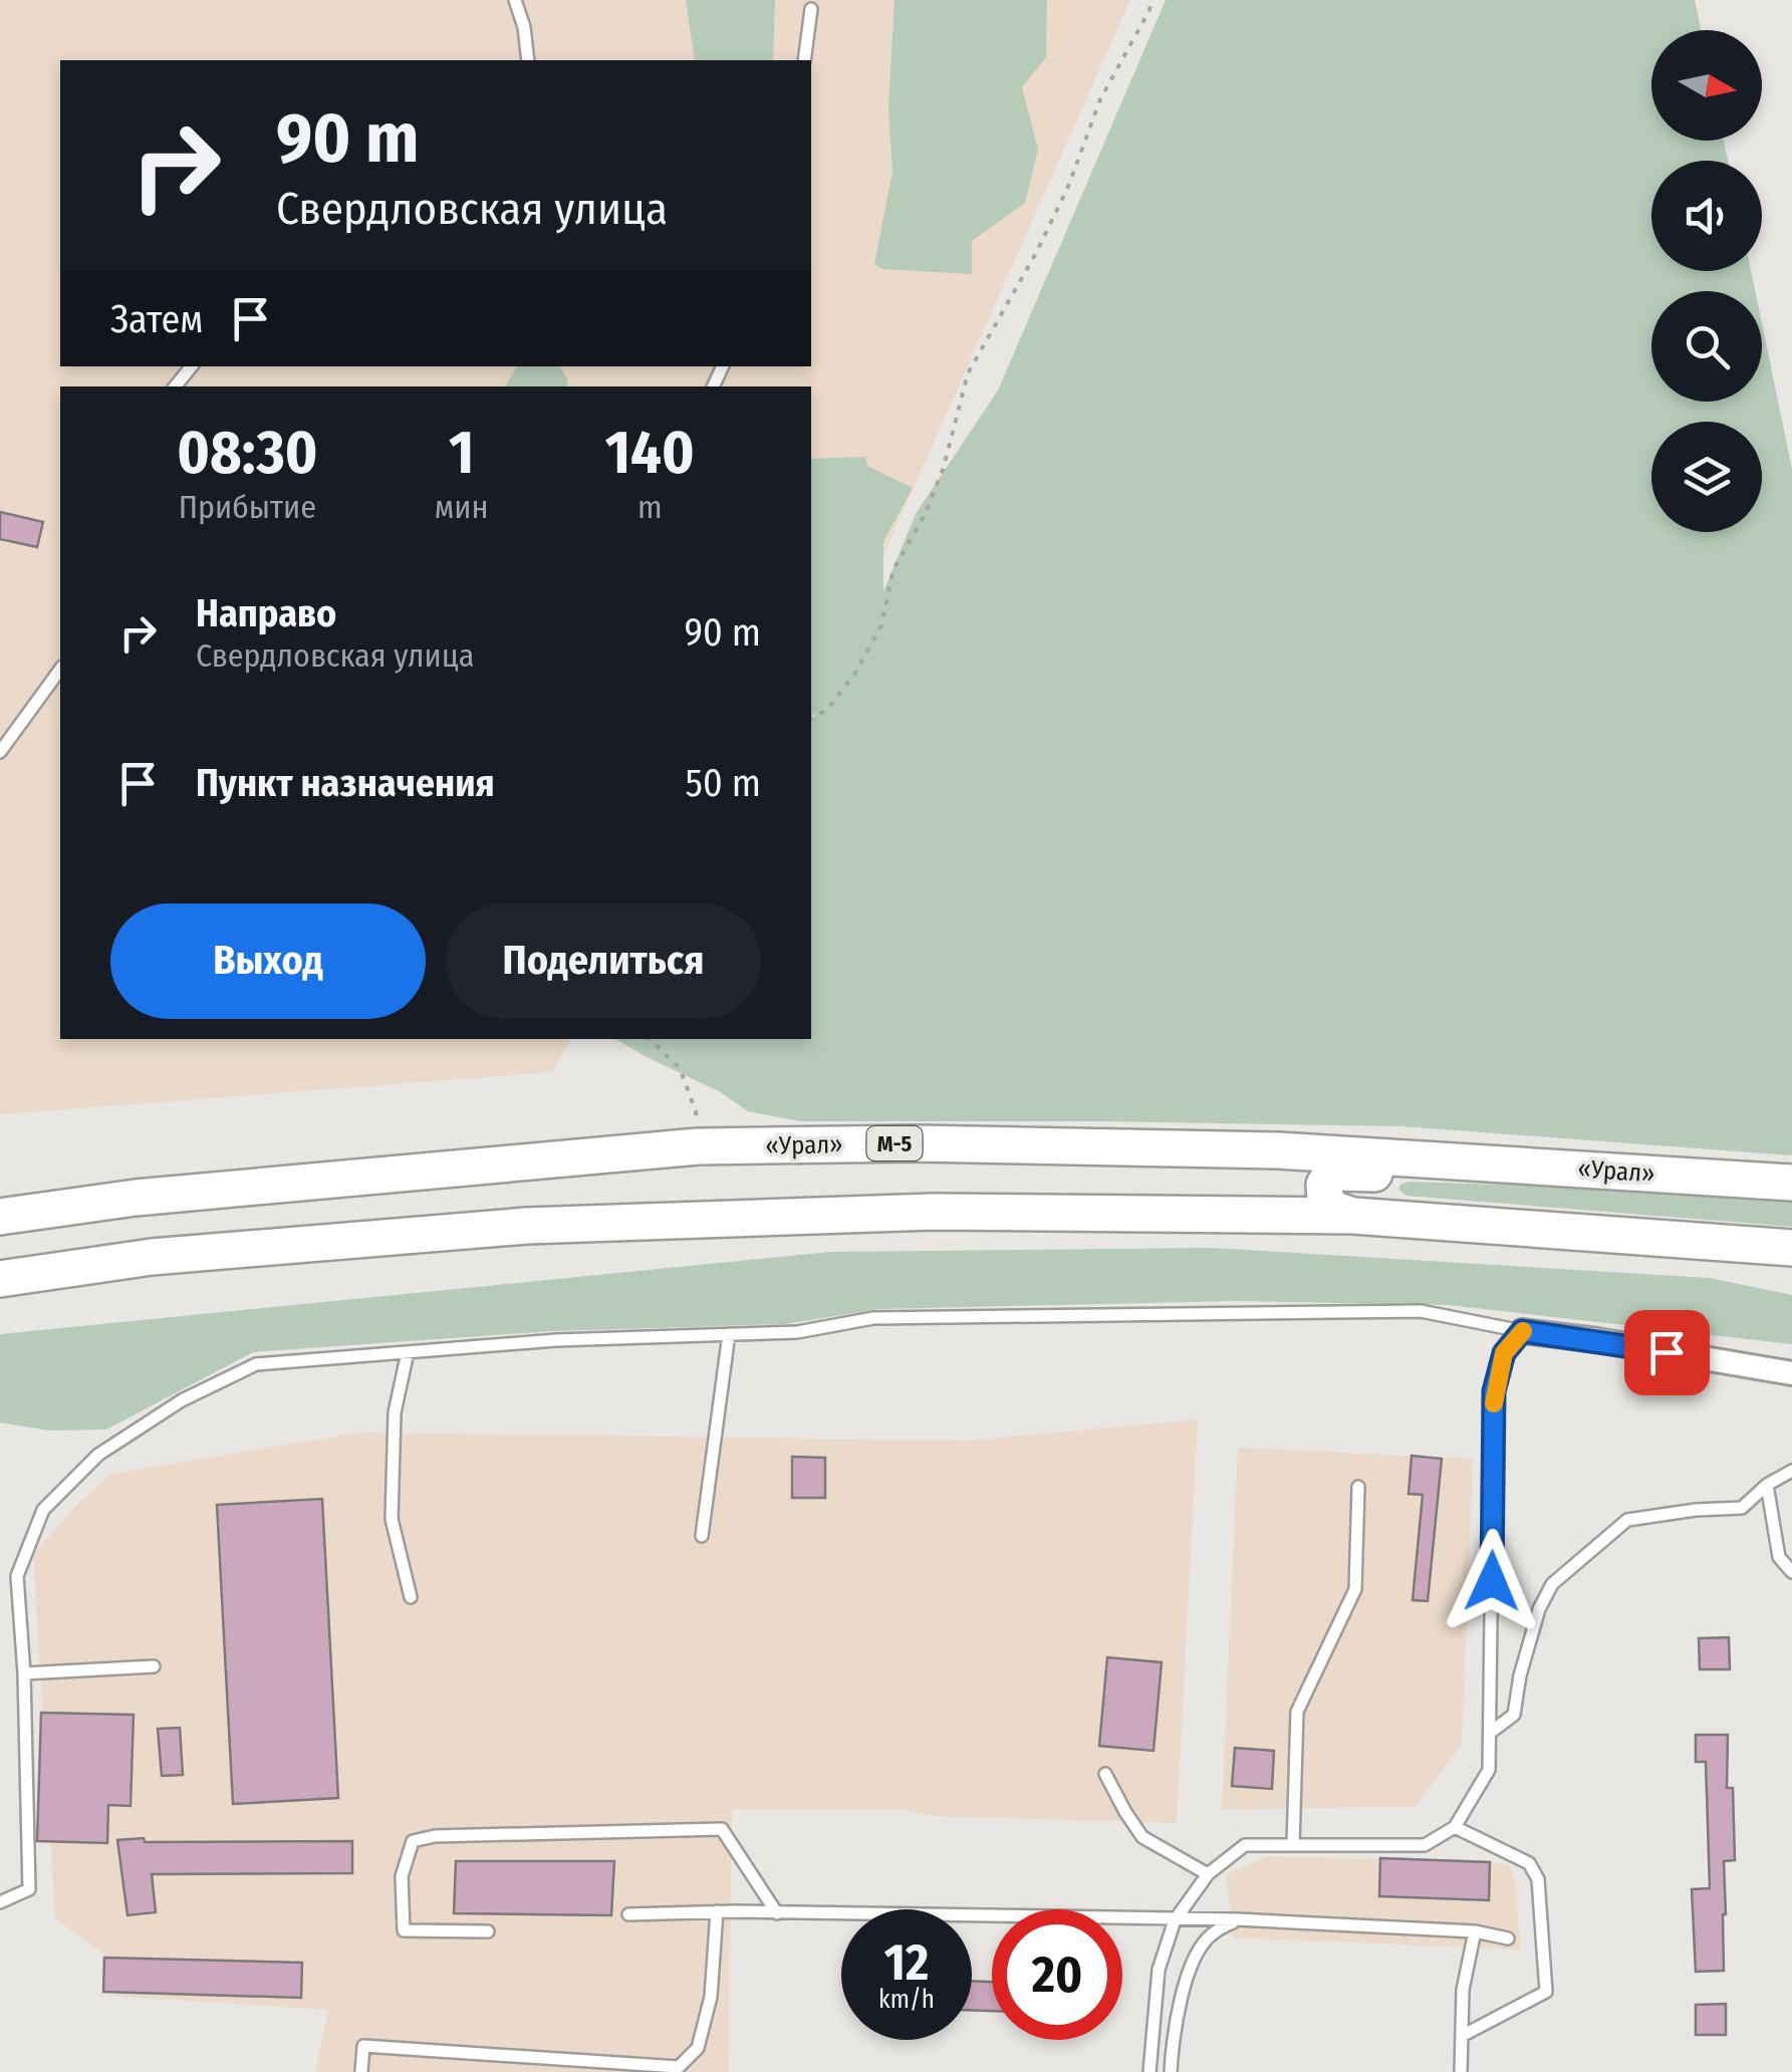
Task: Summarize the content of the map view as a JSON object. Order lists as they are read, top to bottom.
{
  "streets": {
    "main road": ["М-5", "«Урал»"]
  },
  "north": "right",
  "page": {
    "turn": ["90 m", "Свердловская улица"],
    "then": "Затем",
    "eta": [
      "08:30",
      "Прибытие",
      "1",
      "мин",
      "140",
      "m"
    ],
    "list": [
      {
        "name": "Направо",
        "note": "Свердловская улица",
        "value": "90 m"
      },
      {
        "name": "Пункт назначения",
        "value": "50 m"
      }
    ],
    "buttons": ["Выход", "Поделиться"],
    "speed": "12 km/h",
    "limit": "20"
  }
}
